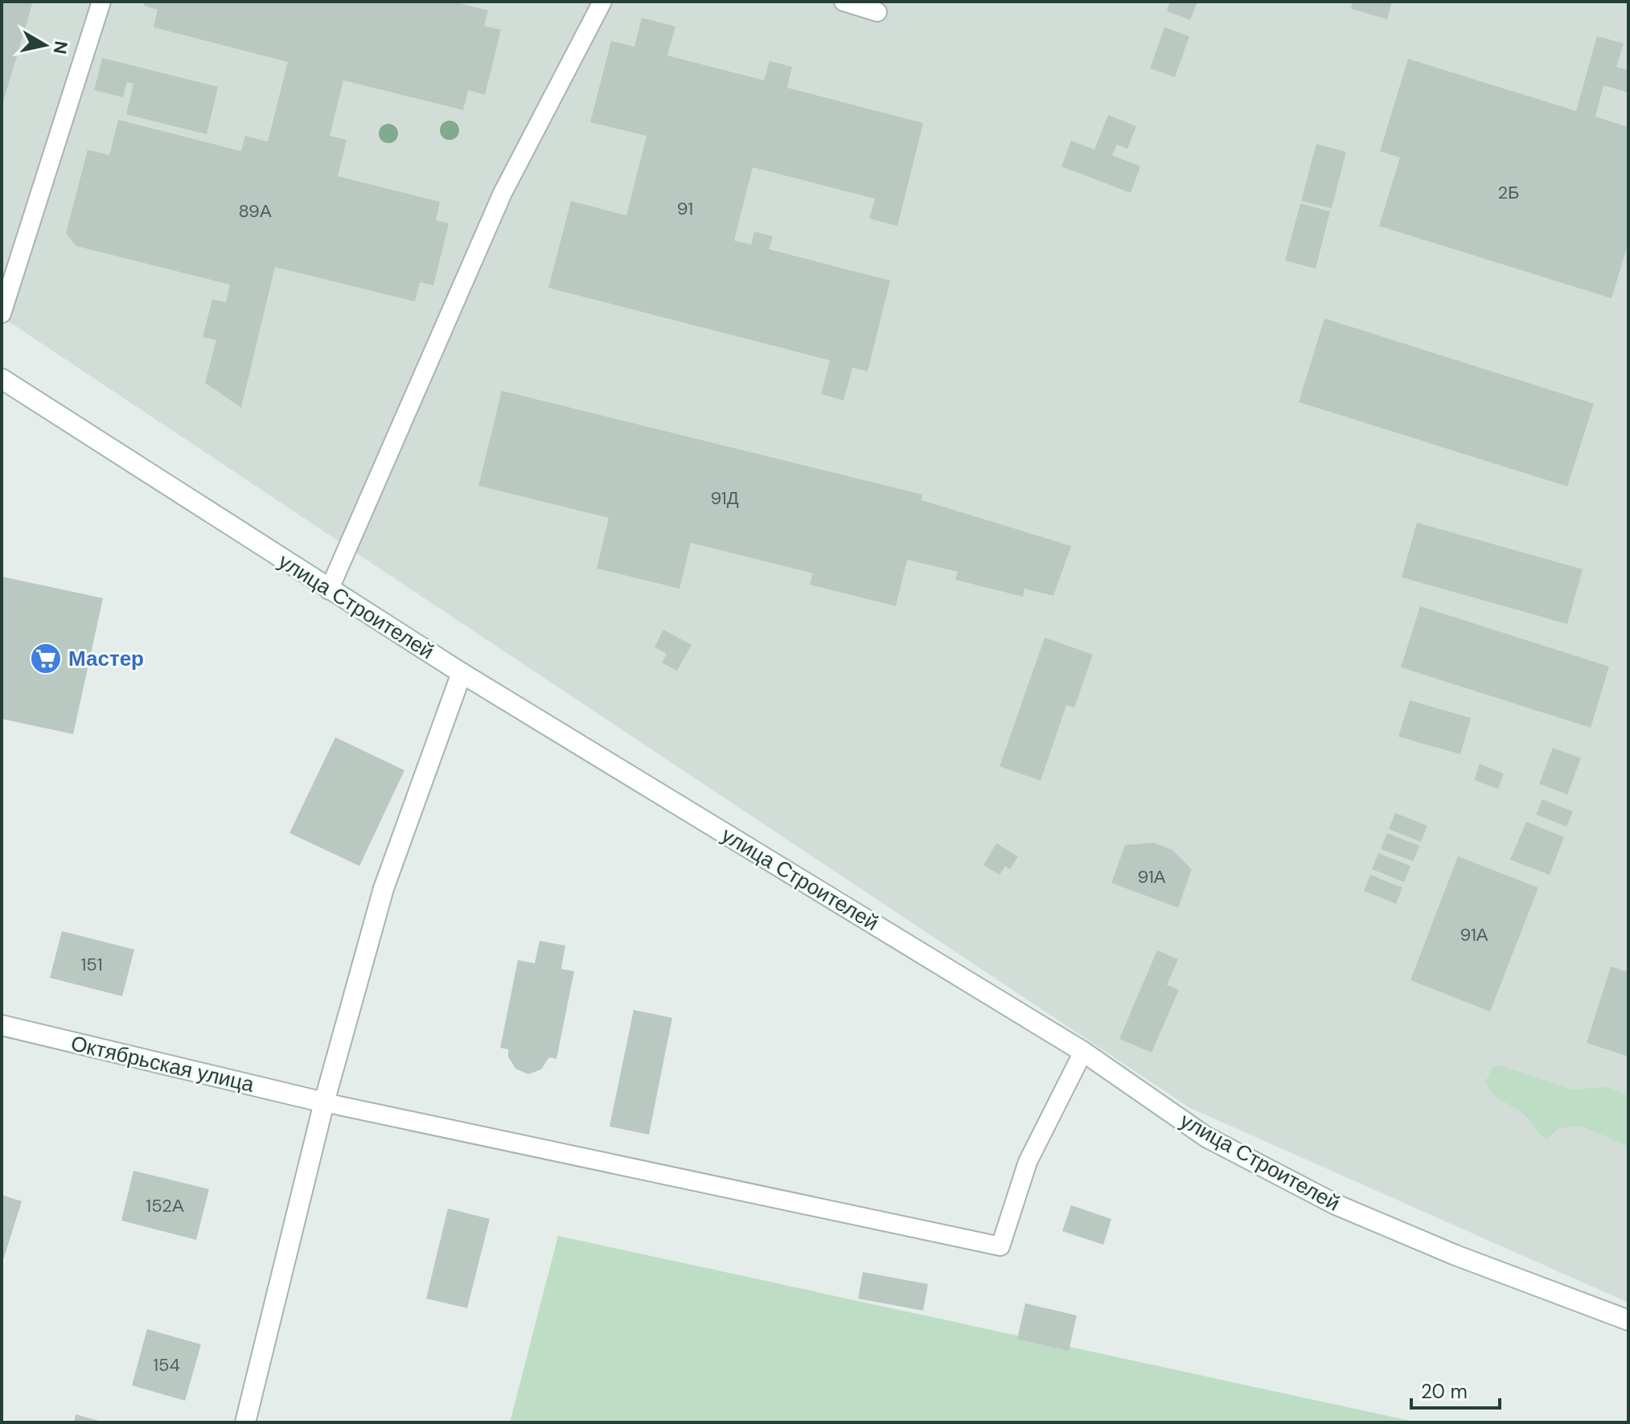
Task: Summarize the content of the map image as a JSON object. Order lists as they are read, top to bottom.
{
  "streets": {
    "main road": ["улица Строителей", "Октябрьская улица"]
  },
  "places": {
    "supermarket": ["Мастер"]
  },
  "house_numbers": [
    "2Б",
    "91",
    "89А",
    "91Д",
    "91А",
    "91А",
    "151",
    "152А",
    "154"
  ],
  "scale_bar": "20 m",
  "north": "right"
}
